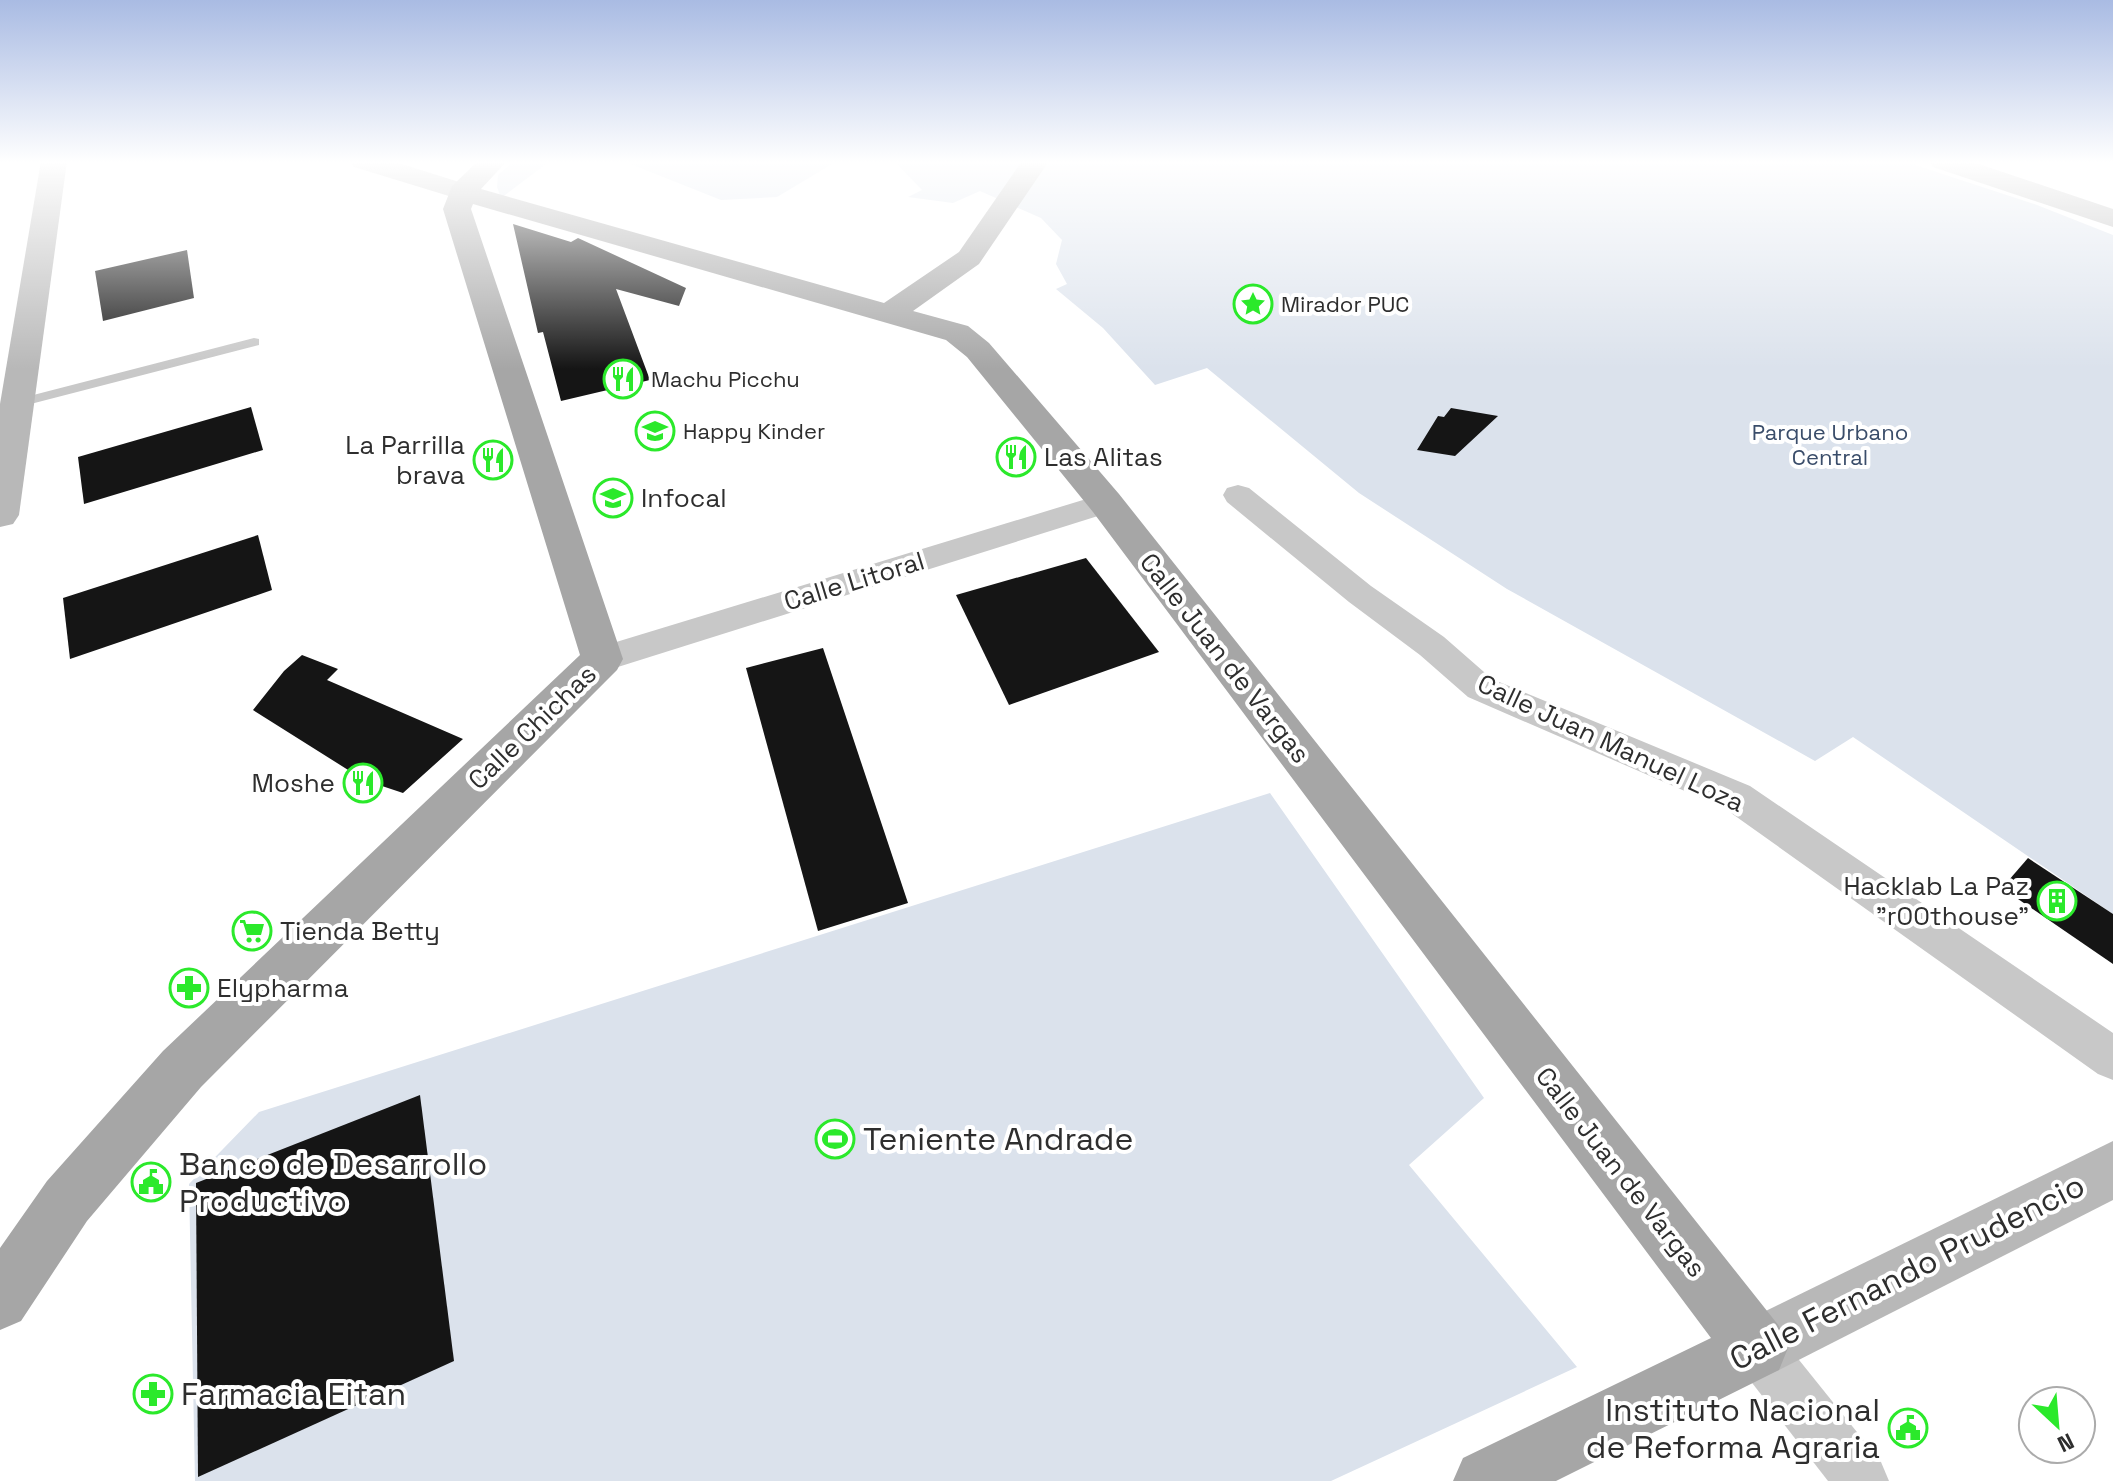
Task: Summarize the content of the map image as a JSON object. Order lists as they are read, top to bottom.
{
  "streets": {
    "main road": ["Calle Juan de Vargas", "Calle Chichas", "Calle Fernando Prudencio"],
    "street": ["Calle Litoral", "Calle Juan Manuel Loza"]
  },
  "crossings": [
    ["Calle Litoral", "Calle Juan de Vargas"],
    ["Calle Litoral", "Calle Chichas"],
    ["Calle Juan de Vargas", "Calle Fernando Prudencio"]
  ],
  "parks": ["Parque Urbano Central"],
  "places": {
    "place": ["Mirador PUC"],
    "restaurant": [
      "Machu Picchu",
      "Las Alitas",
      "La Parrilla brava",
      "Moshe"
    ],
    "school or university": ["Happy Kinder", "Infocal"],
    "building": ["Hacklab La Paz \"r00thouse\""],
    "supermarket": ["Tienda Betty"],
    "pharmacy": ["Elypharma", "Farmacia Eitan"],
    "sports": ["Teniente Andrade"],
    "public building": ["Banco de Desarrollo Productivo", "Instituto Nacional de Reforma Agraria"]
  },
  "north": "bottom right"
}
